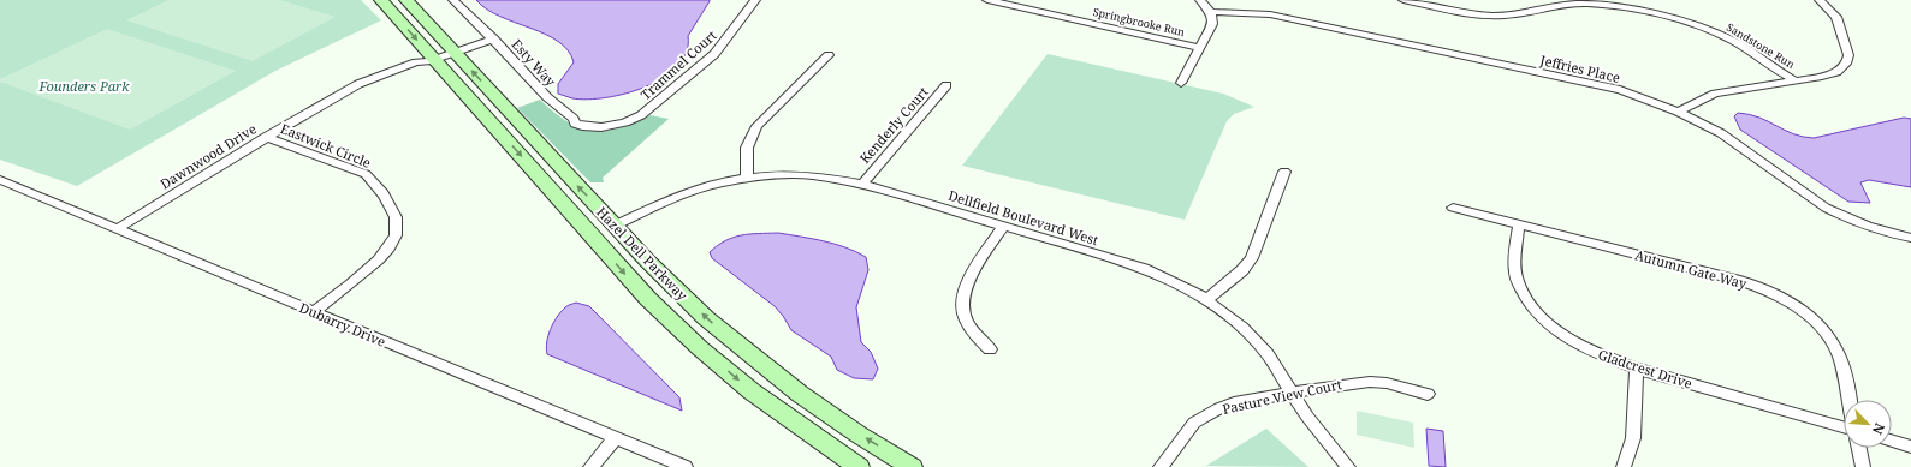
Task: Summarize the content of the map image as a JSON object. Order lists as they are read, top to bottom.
{
  "streets": {
    "main road": ["Hazel Dell Parkway"],
    "street": [
      "Springbrooke Run",
      "Sandstone Run",
      "Esty Way",
      "Trammel Court",
      "Jeffries Place",
      "Kenderly Court",
      "Eastwick Circle",
      "Dawnwood Drive",
      "Dellfield Boulevard West",
      "Autumn Gate Way",
      "Dubarry Drive",
      "Gladcrest Drive",
      "Pasture View Court"
    ]
  },
  "crossings": [
    ["Esty Way", "Trammel Court"],
    ["Esty Way", "Dawnwood Drive"],
    ["Kenderly Court", "Dellfield Boulevard West"],
    ["Eastwick Circle", "Dawnwood Drive"],
    ["Eastwick Circle", "Dubarry Drive"],
    ["Dawnwood Drive", "Hazel Dell Parkway"],
    ["Dawnwood Drive", "Dubarry Drive"],
    ["Dellfield Boulevard West", "Hazel Dell Parkway"],
    ["Dellfield Boulevard West", "Pasture View Court"],
    ["Autumn Gate Way", "Gladcrest Drive"]
  ],
  "parks": ["Founders Park"],
  "north": "bottom right"
}
